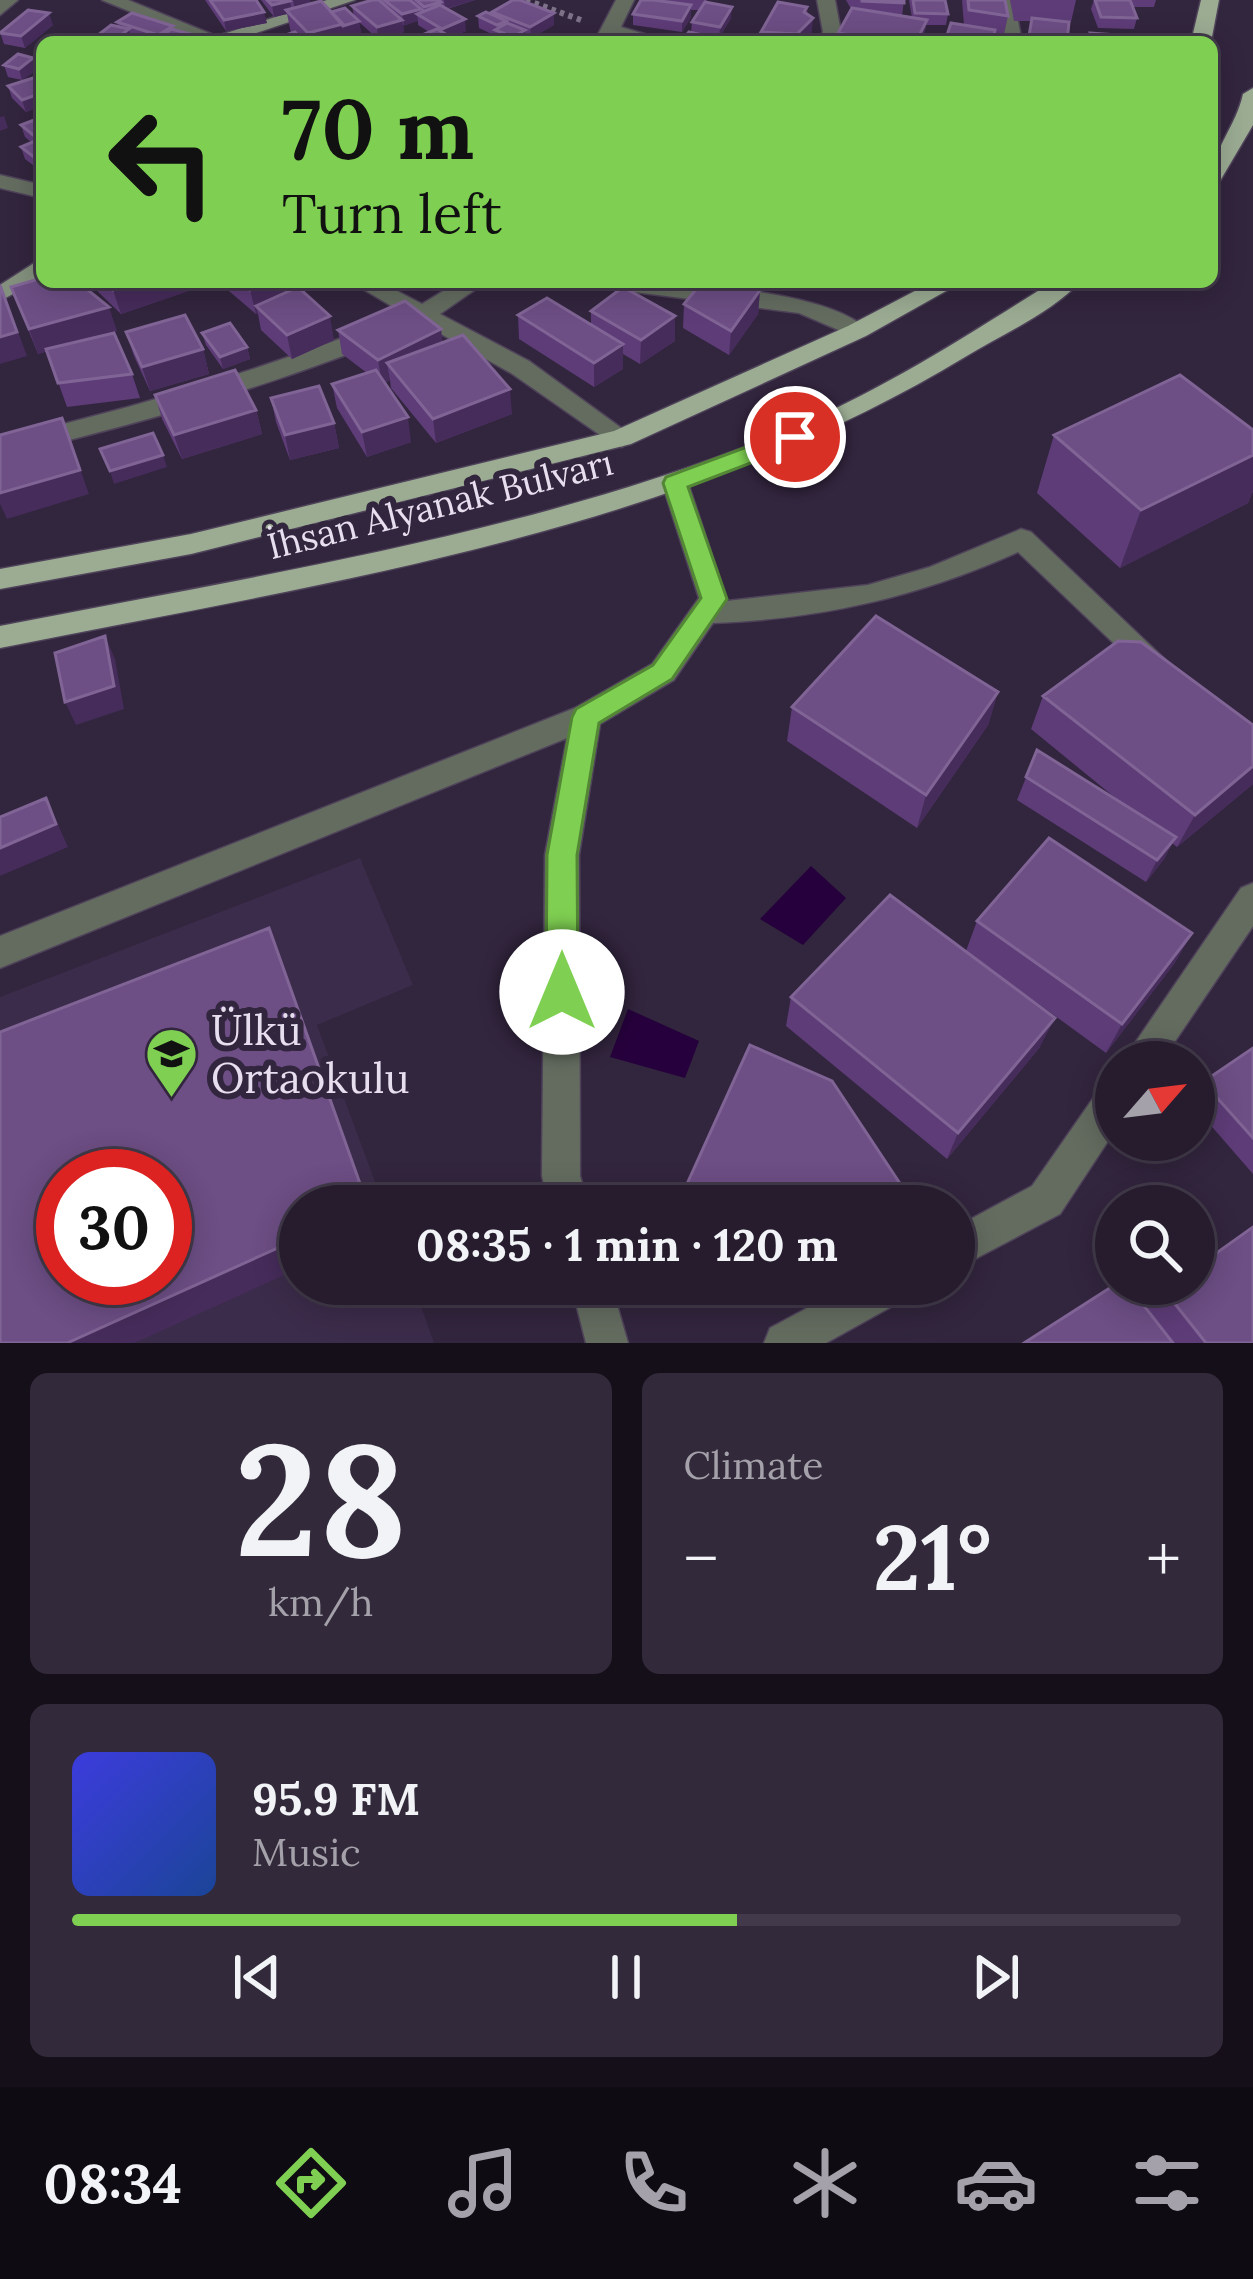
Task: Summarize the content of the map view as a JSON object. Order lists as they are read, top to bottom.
{
  "streets": {
    "main road": ["İhsan Alyanak Bulvarı"]
  },
  "places": {
    "school or university": ["Ülkü Ortaokulu"]
  },
  "north": "top right",
  "page": {
    "turn": ["70 m", "Turn left"],
    "limit": "30",
    "trip": "08:35 · 1 min · 120 m",
    "tile": [
      ["28", "km/h"],
      "Climate"
    ],
    "heat": ["−", "21°", "+"],
    "song": ["95.9 FM", "Music"],
    "tabs": "08:34"
  }
}
